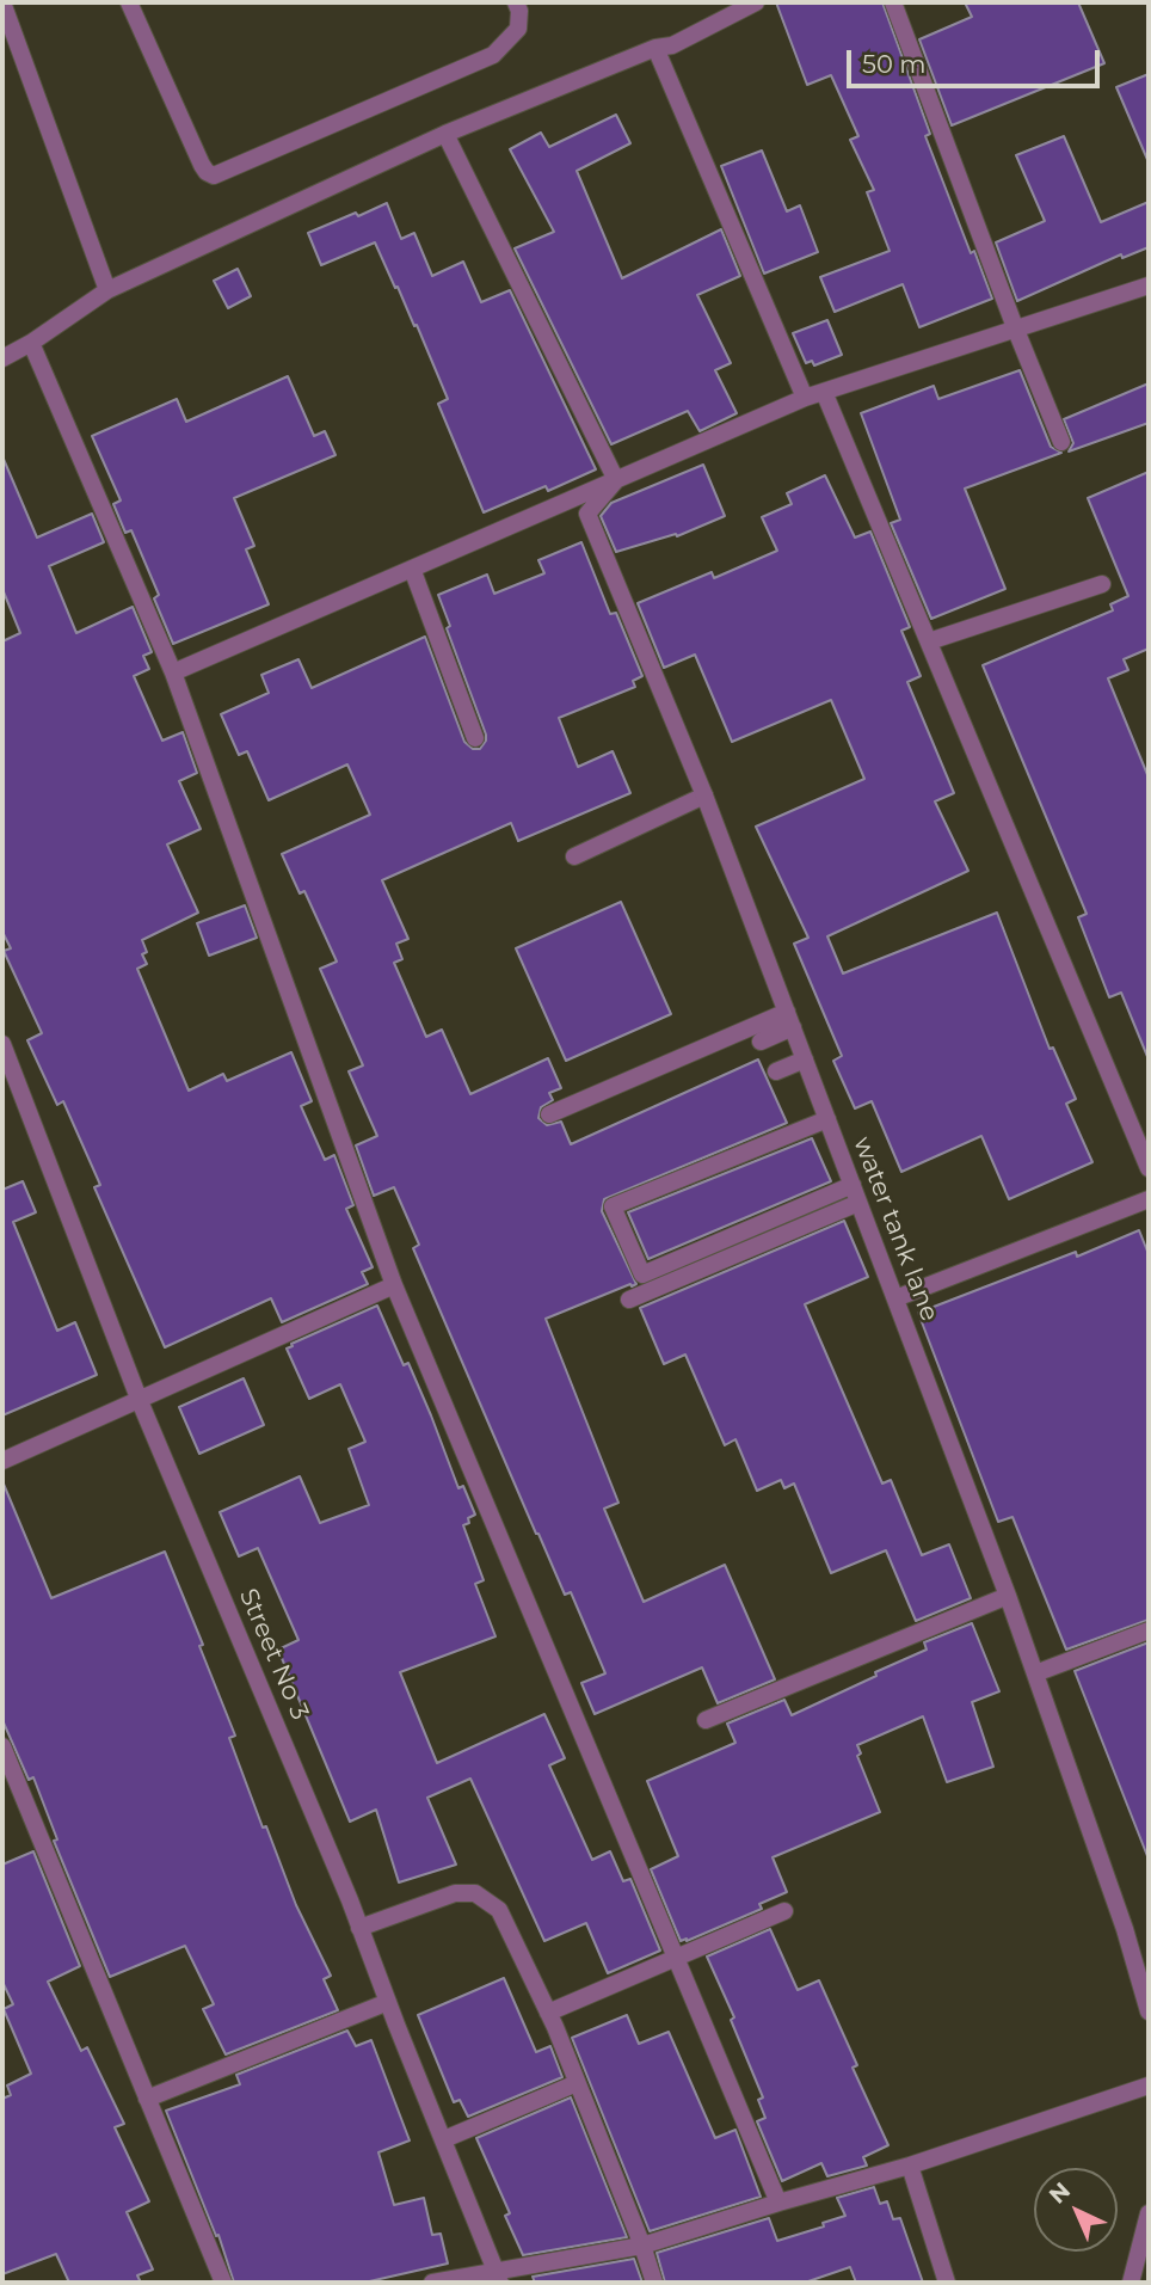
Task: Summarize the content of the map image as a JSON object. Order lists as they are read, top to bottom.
{
  "streets": {
    "street": ["water tank lane", "Street No 3"]
  },
  "scale_bar": "50 m",
  "north": "top left"
}
